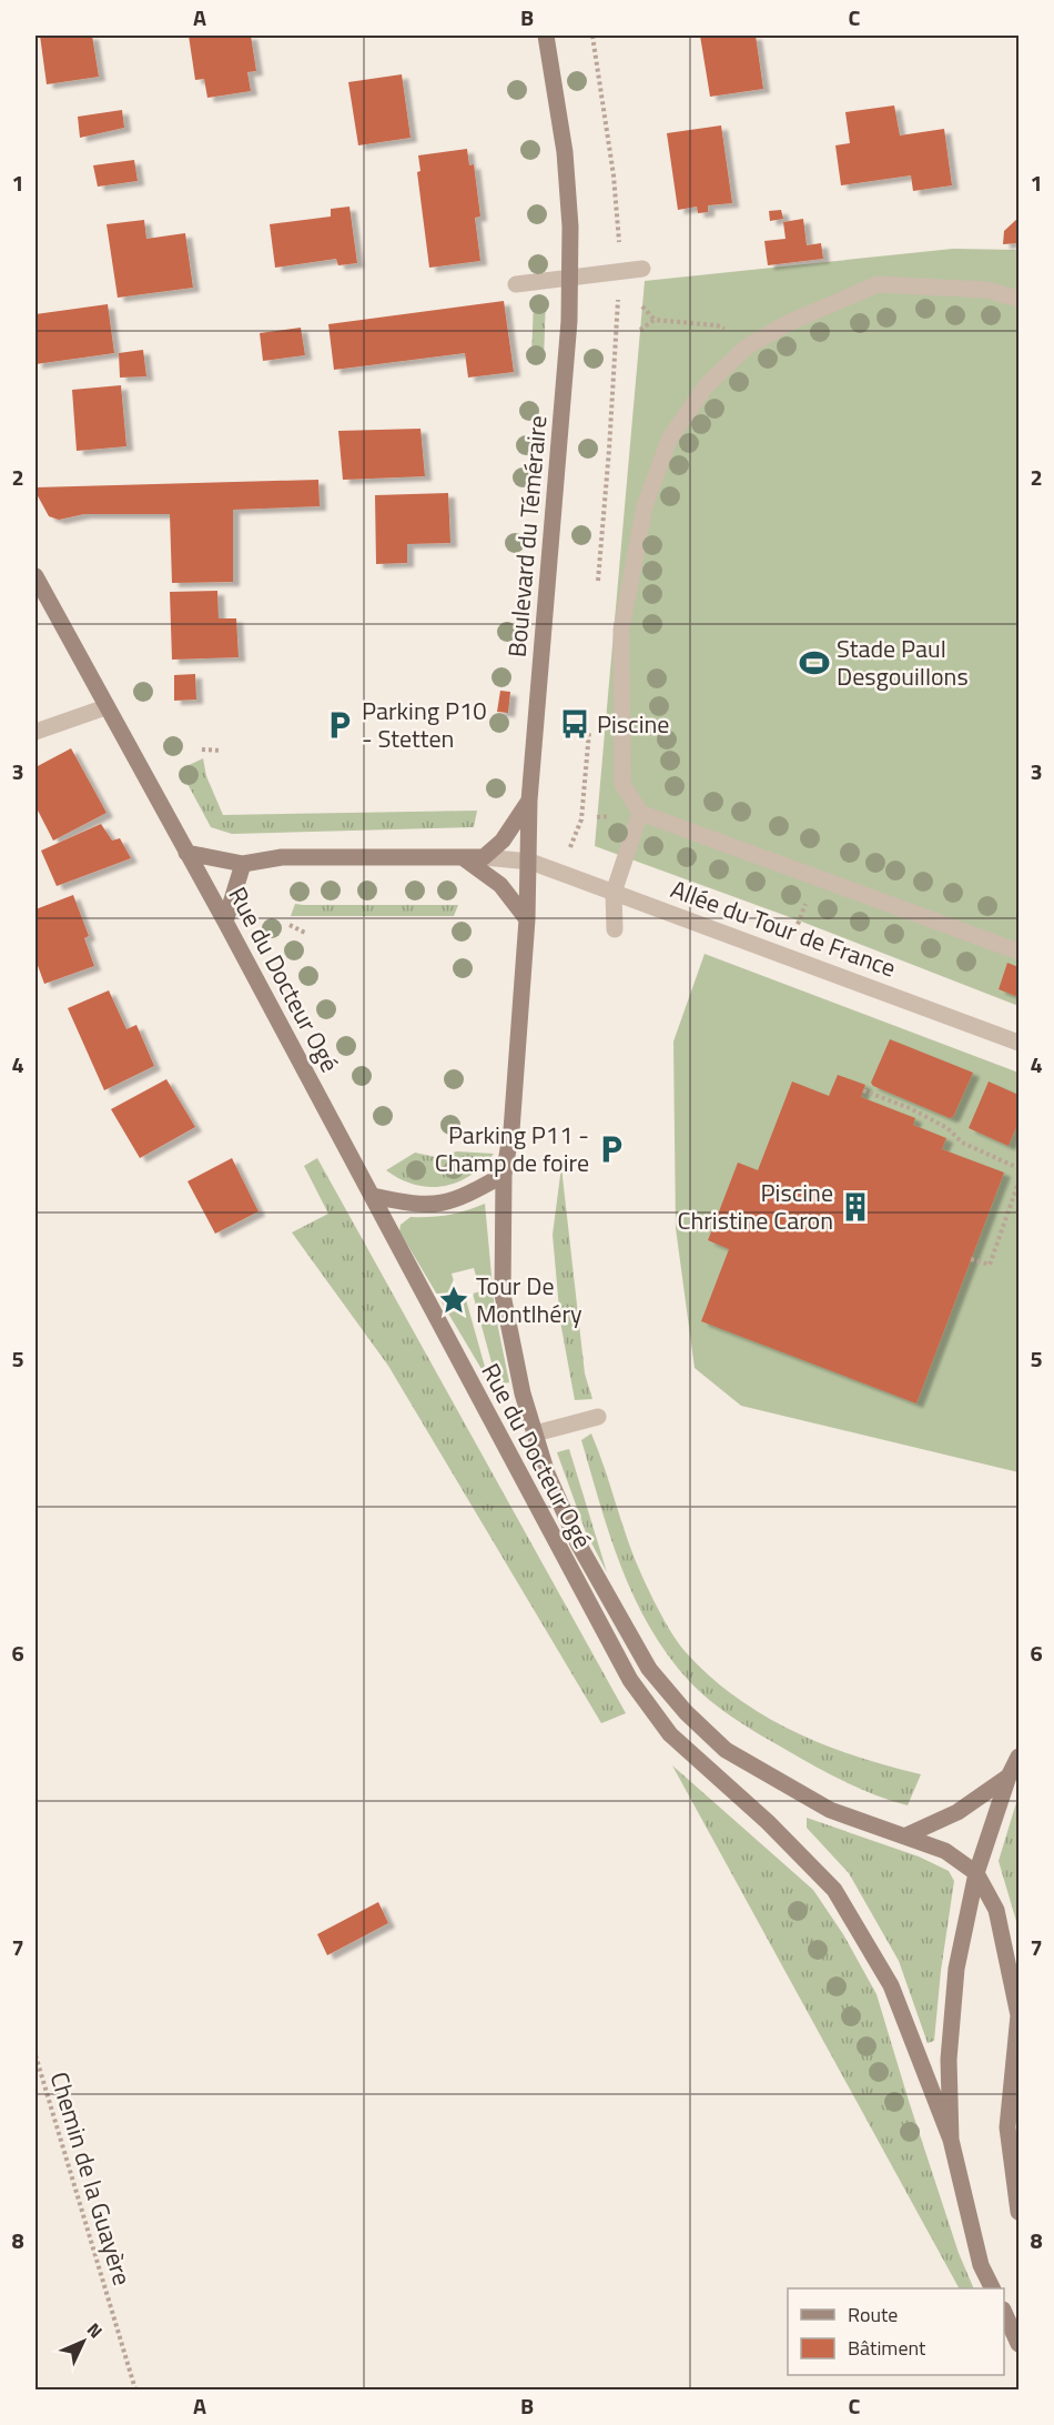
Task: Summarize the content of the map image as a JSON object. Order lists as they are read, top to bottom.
{
  "streets": {
    "main road": ["Boulevard du Téméraire", "Rue du Docteur Ogé"],
    "street": ["Allée du Tour de France"],
    "path": ["Chemin de la Guayère"]
  },
  "crossings": [
    ["Boulevard du Téméraire", "Allée du Tour de France"],
    ["Boulevard du Téméraire", "Rue du Docteur Ogé"]
  ],
  "places": {
    "sports": ["Stade Paul Desgouillons"],
    "bus stop": ["Piscine"],
    "parking": ["Parking P10 - Stetten", "Parking P11 - Champ de foire"],
    "building": ["Piscine Christine Caron"],
    "place": ["Tour De Montlhéry"]
  },
  "legend": ["Route", "Bâtiment"],
  "north": "top right",
  "grid": {
    "columns": ["A", "B", "C"],
    "rows": [
      "1",
      "2",
      "3",
      "4",
      "5",
      "6",
      "7",
      "8"
    ]
  }
}
